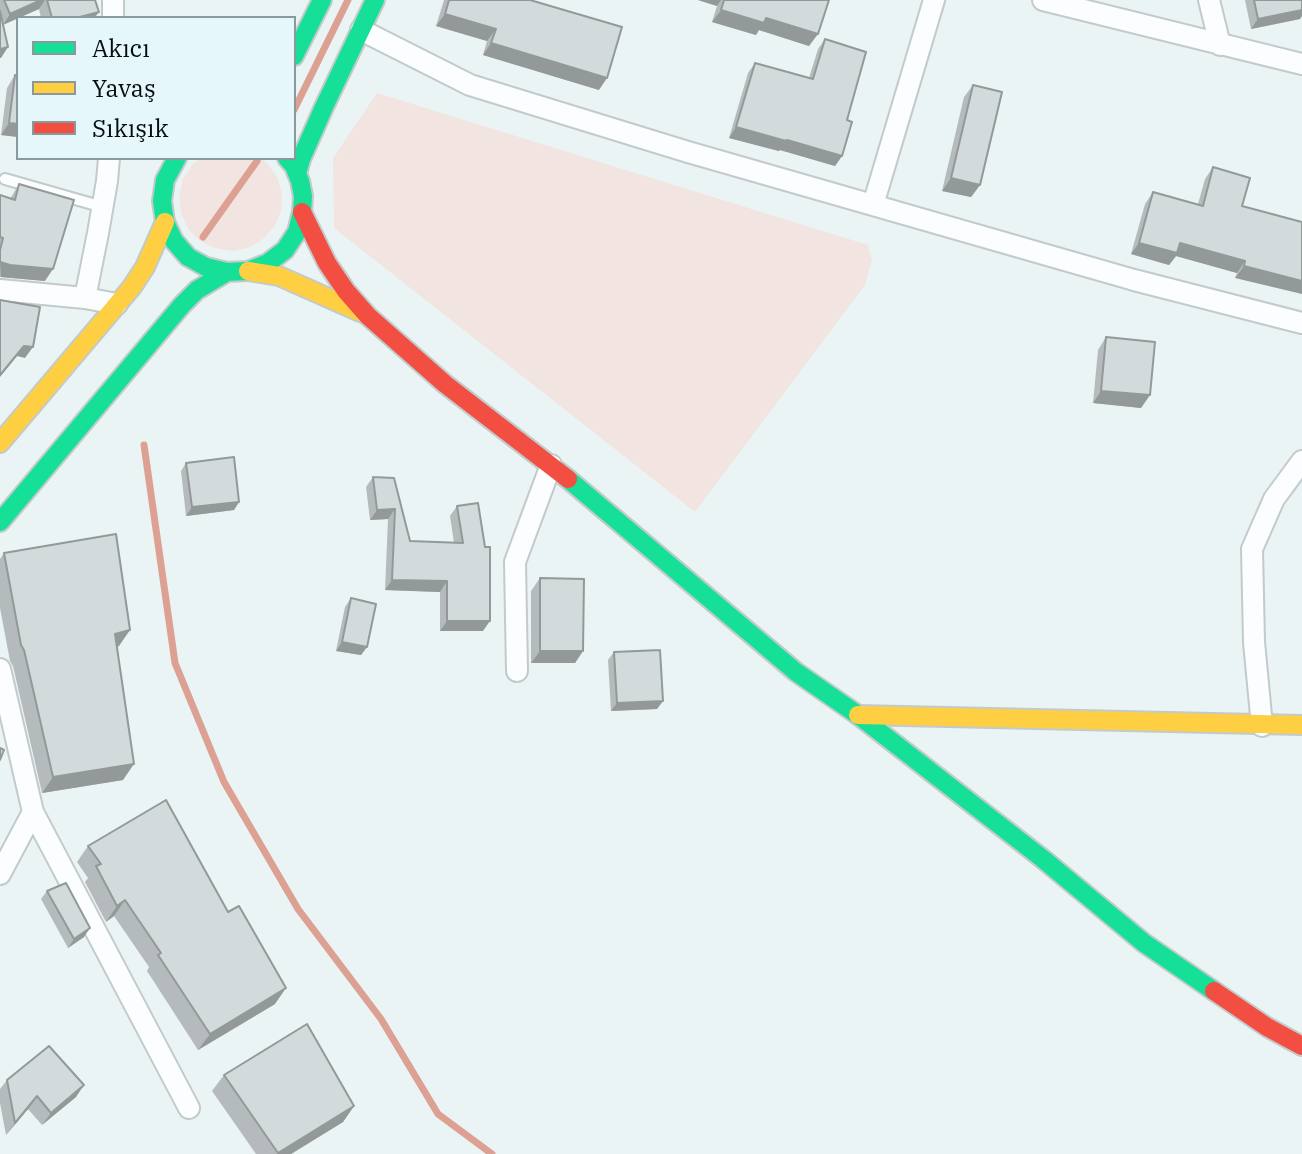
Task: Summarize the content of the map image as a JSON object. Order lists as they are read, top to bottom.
{
  "legend": ["Akıcı", "Yavaş", "Sıkışık"]
}
